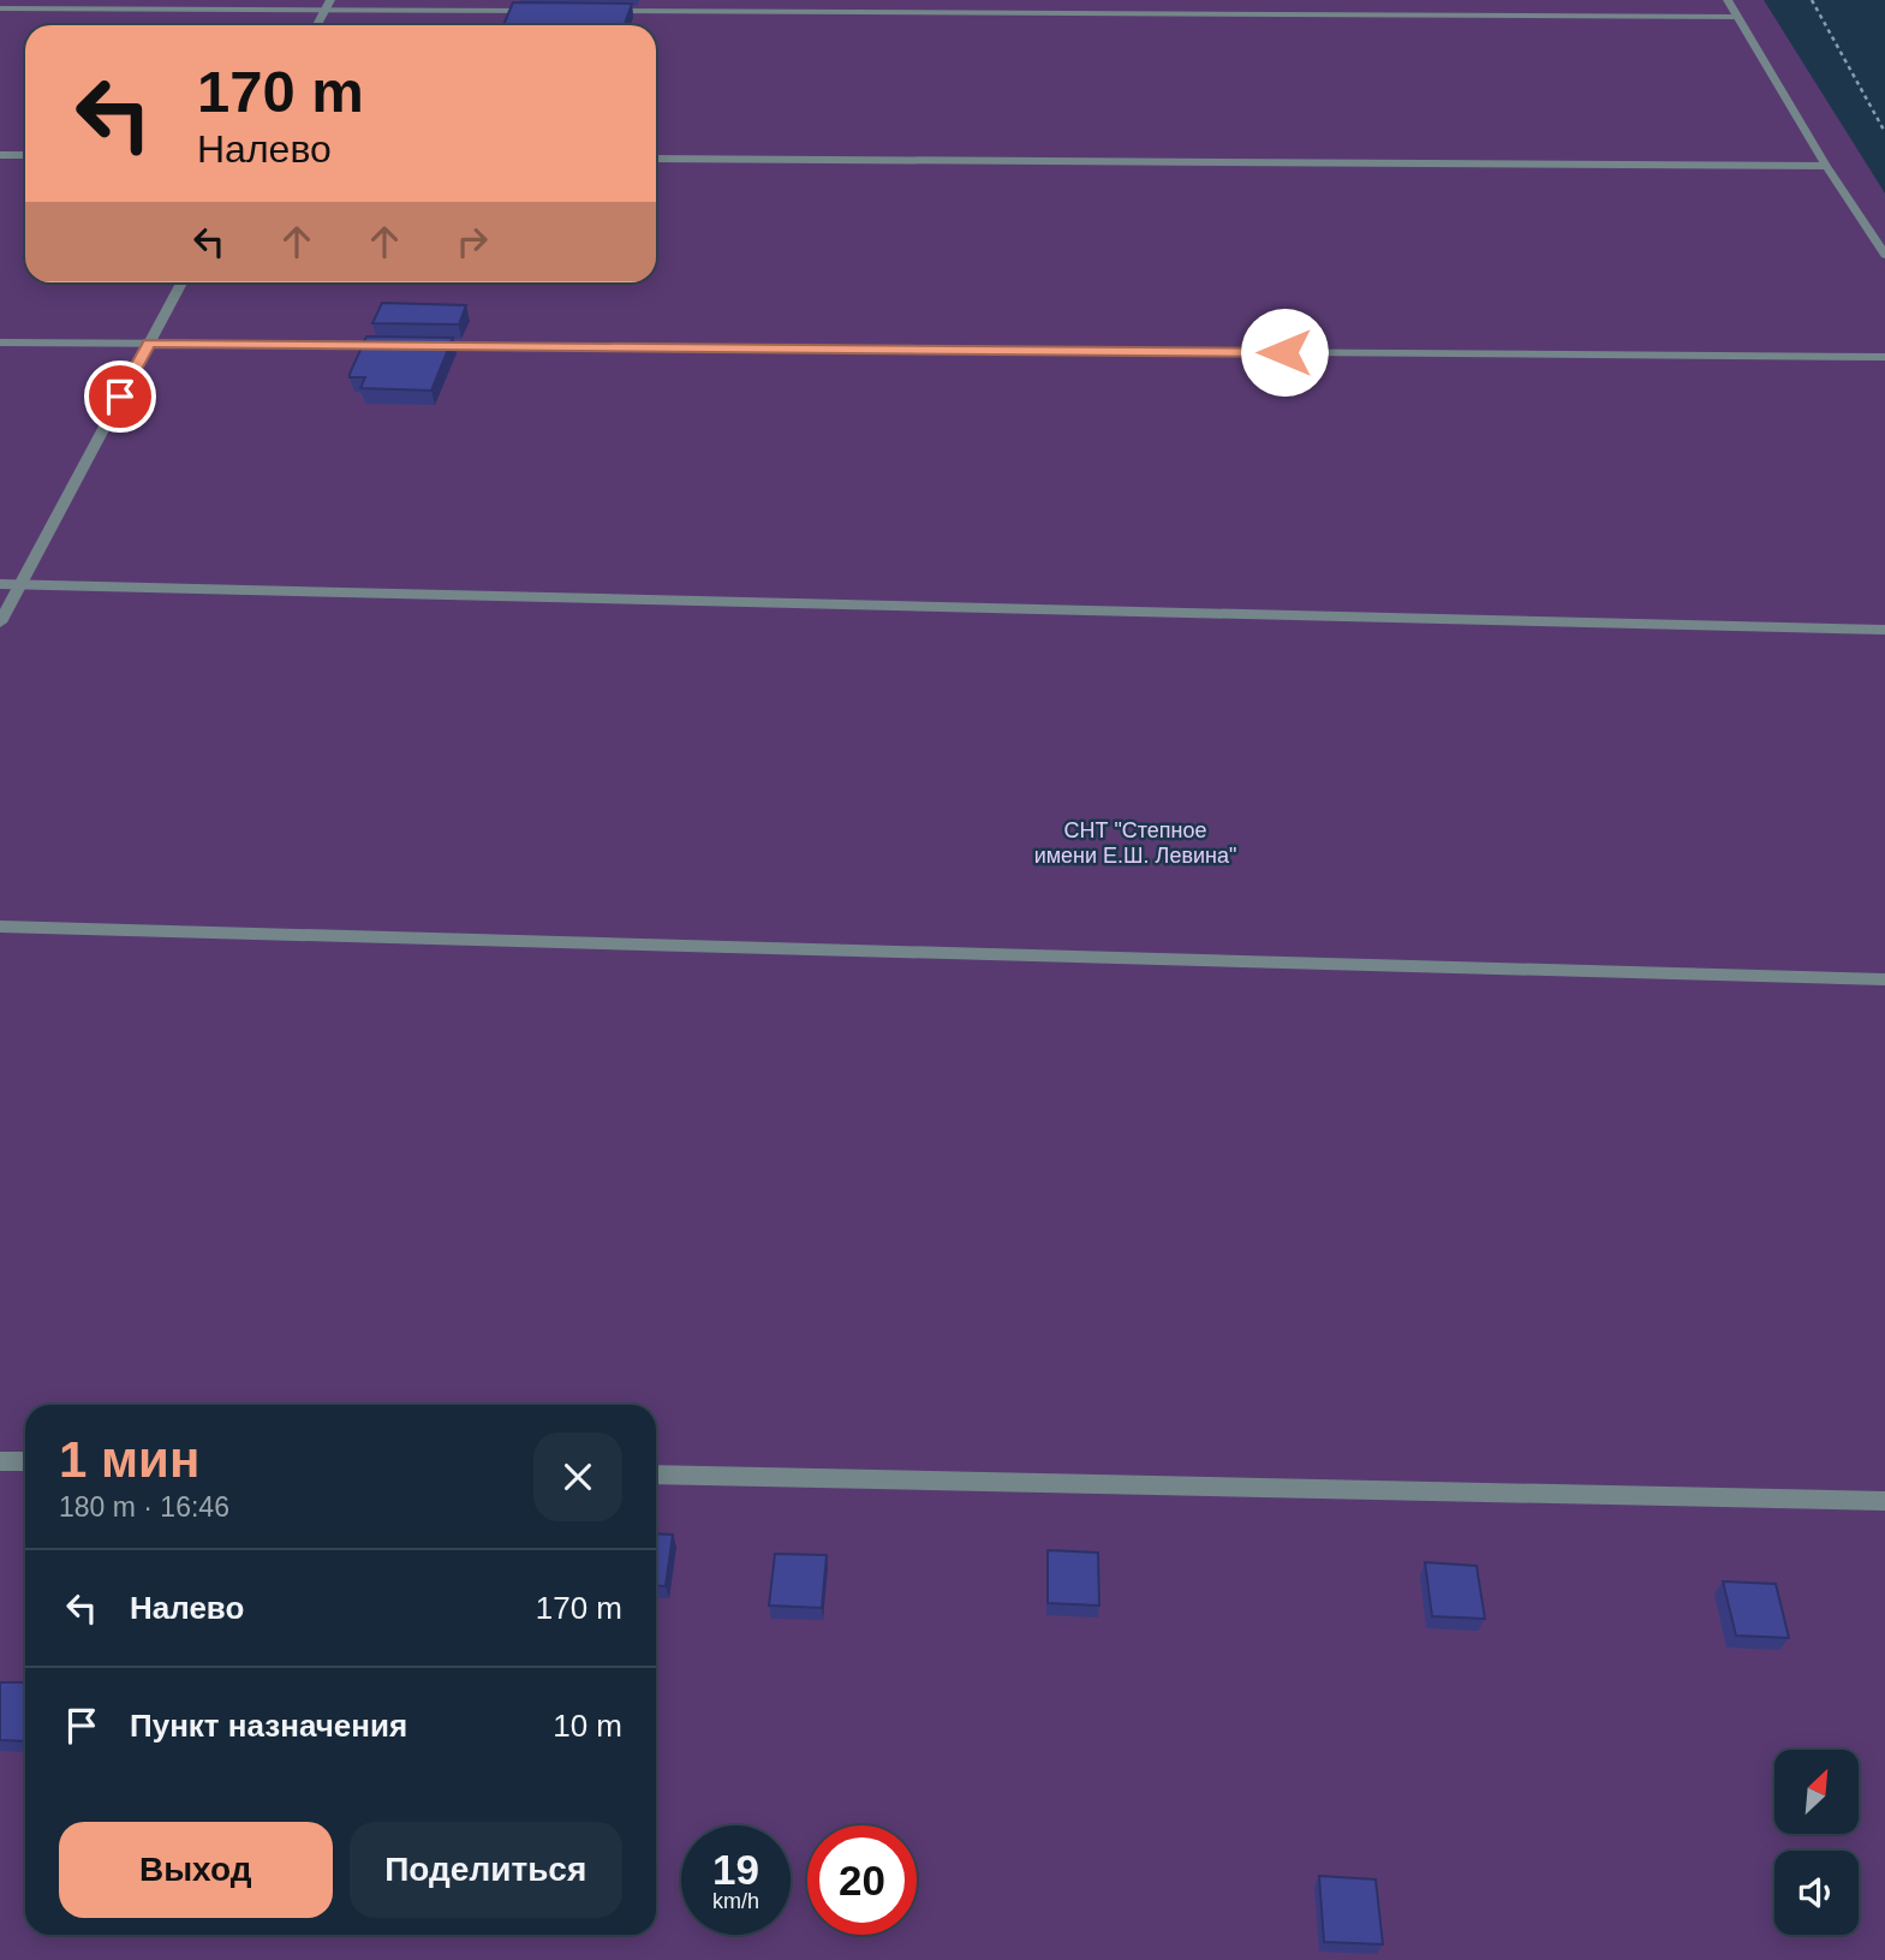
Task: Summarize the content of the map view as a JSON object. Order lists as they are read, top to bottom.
{
  "parks": ["СНТ \"Степное имени Е.Ш. Левина\""],
  "north": "top right",
  "page": {
    "turn": ["170 m", "Налево"],
    "heading": ["1 мин", "180 m · 16:46"],
    "list": [
      {
        "name": "Налево",
        "value": "170 m"
      },
      {
        "name": "Пункт назначения",
        "value": "10 m"
      }
    ],
    "buttons": ["Выход", "Поделиться"],
    "speed": "19 km/h",
    "limit": "20"
  }
}
